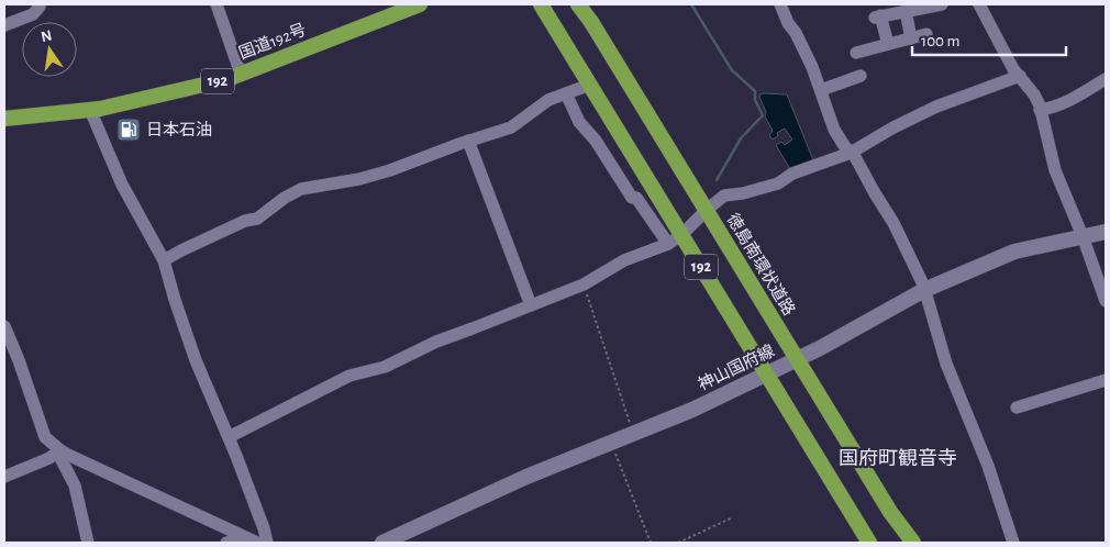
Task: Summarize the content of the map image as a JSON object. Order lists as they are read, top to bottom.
{
  "streets": {
    "highway": ["国道192号", "192", "徳島南環状道路"],
    "main road": ["神山国府線"]
  },
  "crossings": [
    ["192", "神山国府線"],
    ["徳島南環状道路", "神山国府線"]
  ],
  "districts": ["国府町観音寺"],
  "places": {
    "fuel station": ["日本石油"]
  },
  "scale_bar": "100 m",
  "north": "top"
}
